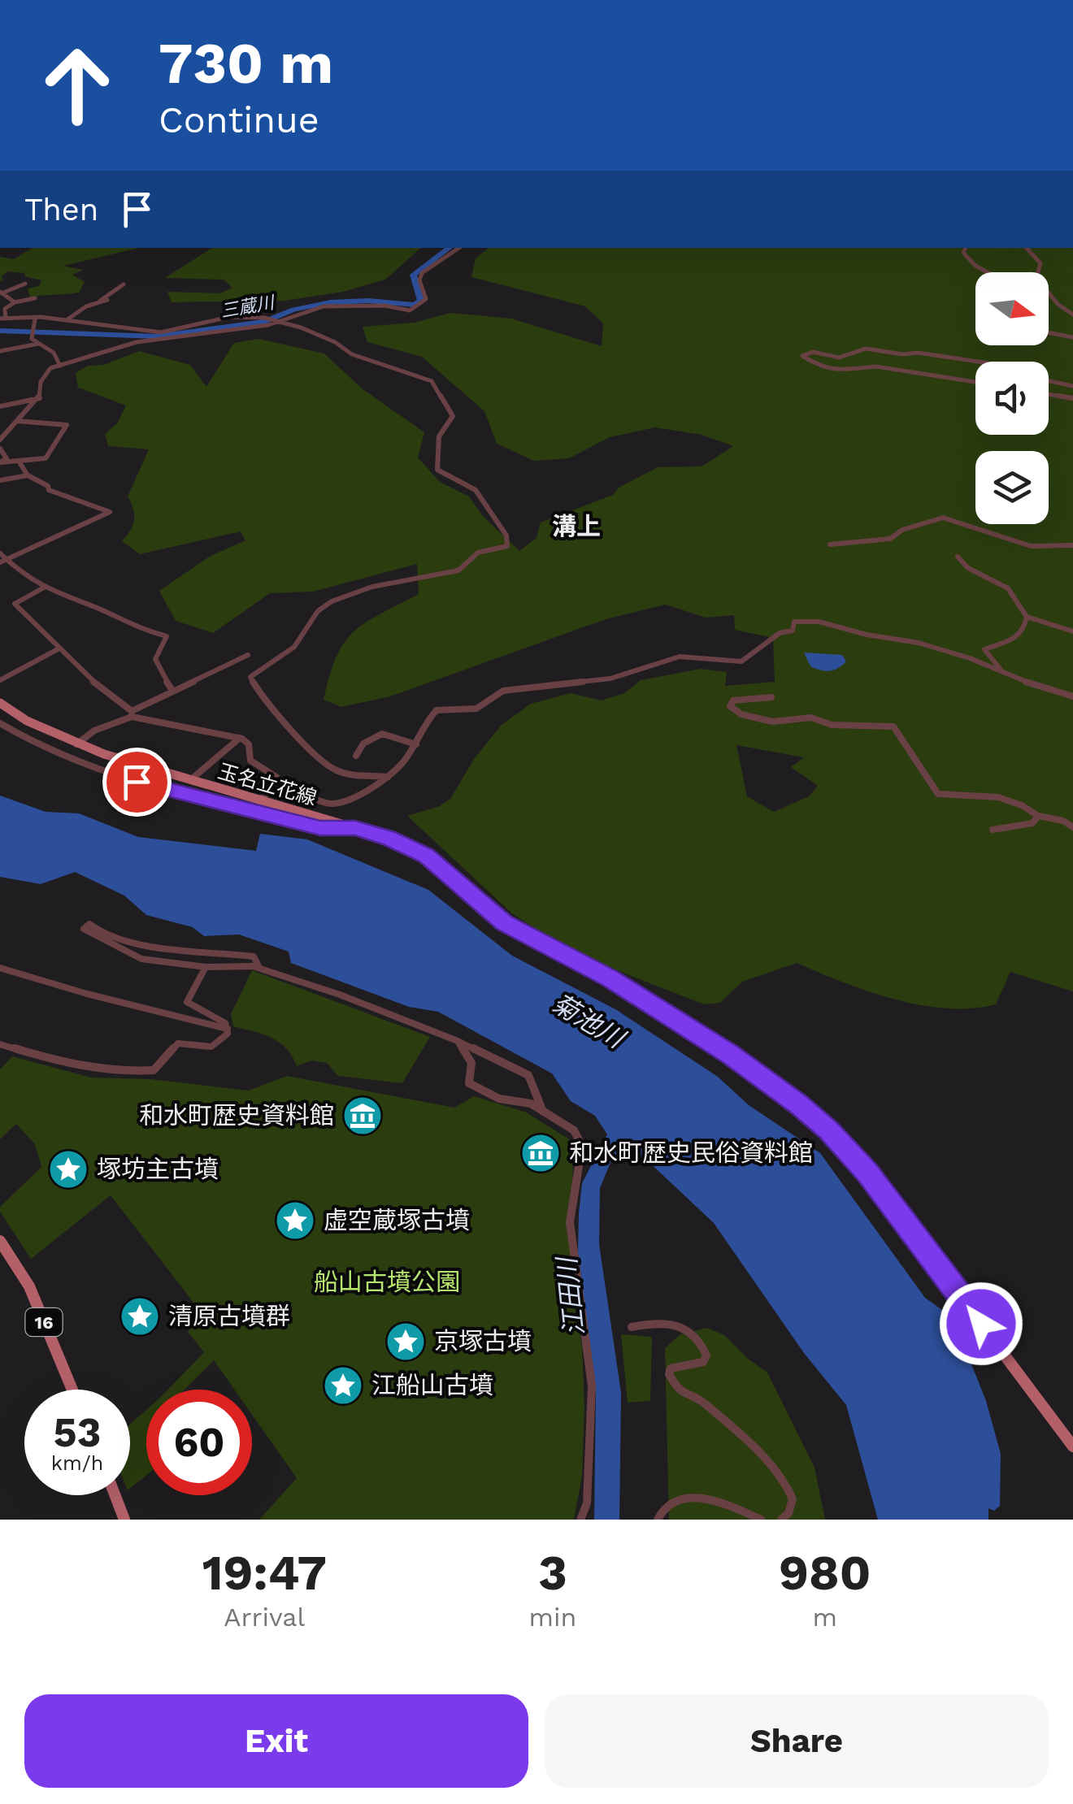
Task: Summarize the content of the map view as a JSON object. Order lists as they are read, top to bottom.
{
  "streets": {
    "main road": ["玉名立花線", "16"]
  },
  "districts": ["溝上"],
  "water": ["三蔵川", "菊池川", "江田川"],
  "parks": ["船山古墳公園"],
  "places": {
    "museum": ["和水町歴史資料館", "和水町歴史民俗資料館"],
    "place": [
      "塚坊主古墳",
      "虚空蔵塚古墳",
      "清原古墳群",
      "京塚古墳",
      "江船山古墳"
    ]
  },
  "north": "right",
  "page": {
    "turn": ["730 m", "Continue"],
    "then": "Then",
    "speed": "53 km/h",
    "limit": "60",
    "eta": [
      "19:47",
      "Arrival",
      "3",
      "min",
      "980",
      "m"
    ],
    "buttons": ["Exit", "Share"]
  }
}
